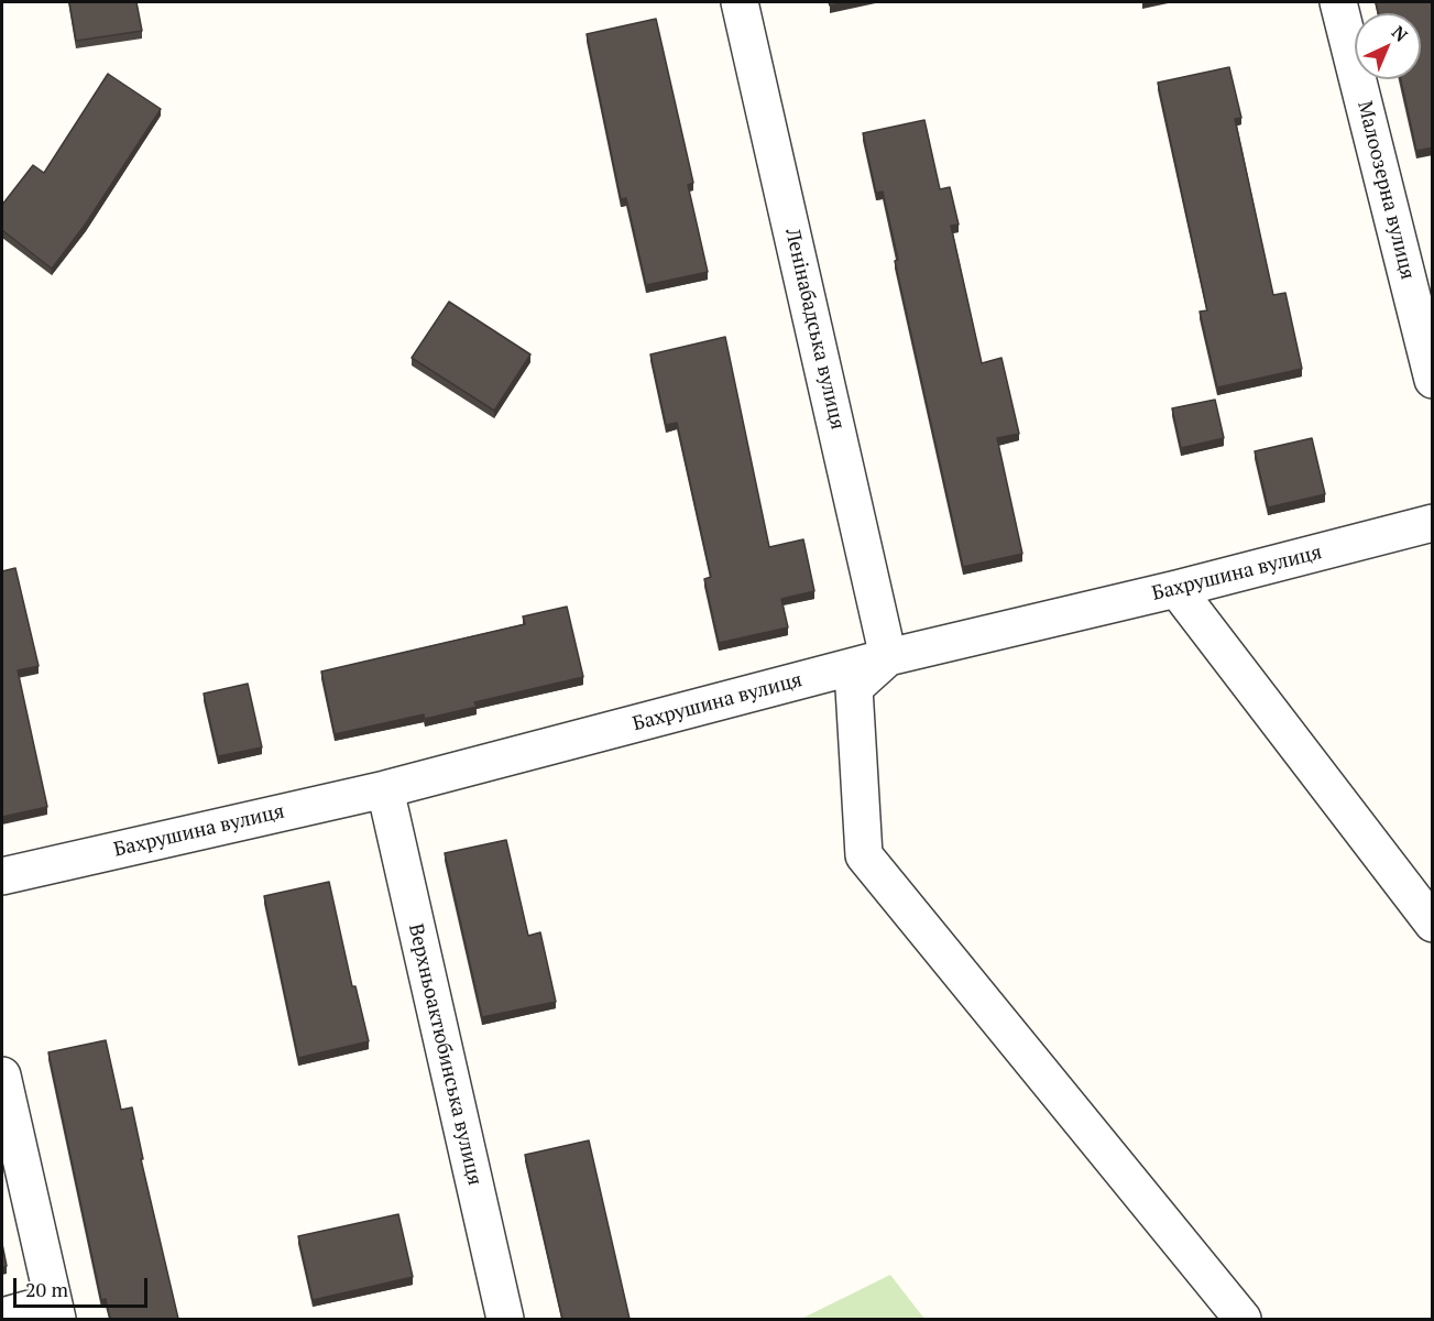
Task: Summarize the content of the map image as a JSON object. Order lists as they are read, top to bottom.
{
  "streets": {
    "street": [
      "Малоозерна вулиця",
      "Ленінабадська вулиця",
      "Бахрушина вулиця",
      "Верхньоактюбинська вулиця"
    ]
  },
  "crossings": [
    ["Ленінабадська вулиця", "Бахрушина вулиця"],
    ["Бахрушина вулиця", "Верхньоактюбинська вулиця"]
  ],
  "scale_bar": "20 m",
  "north": "top right"
}
